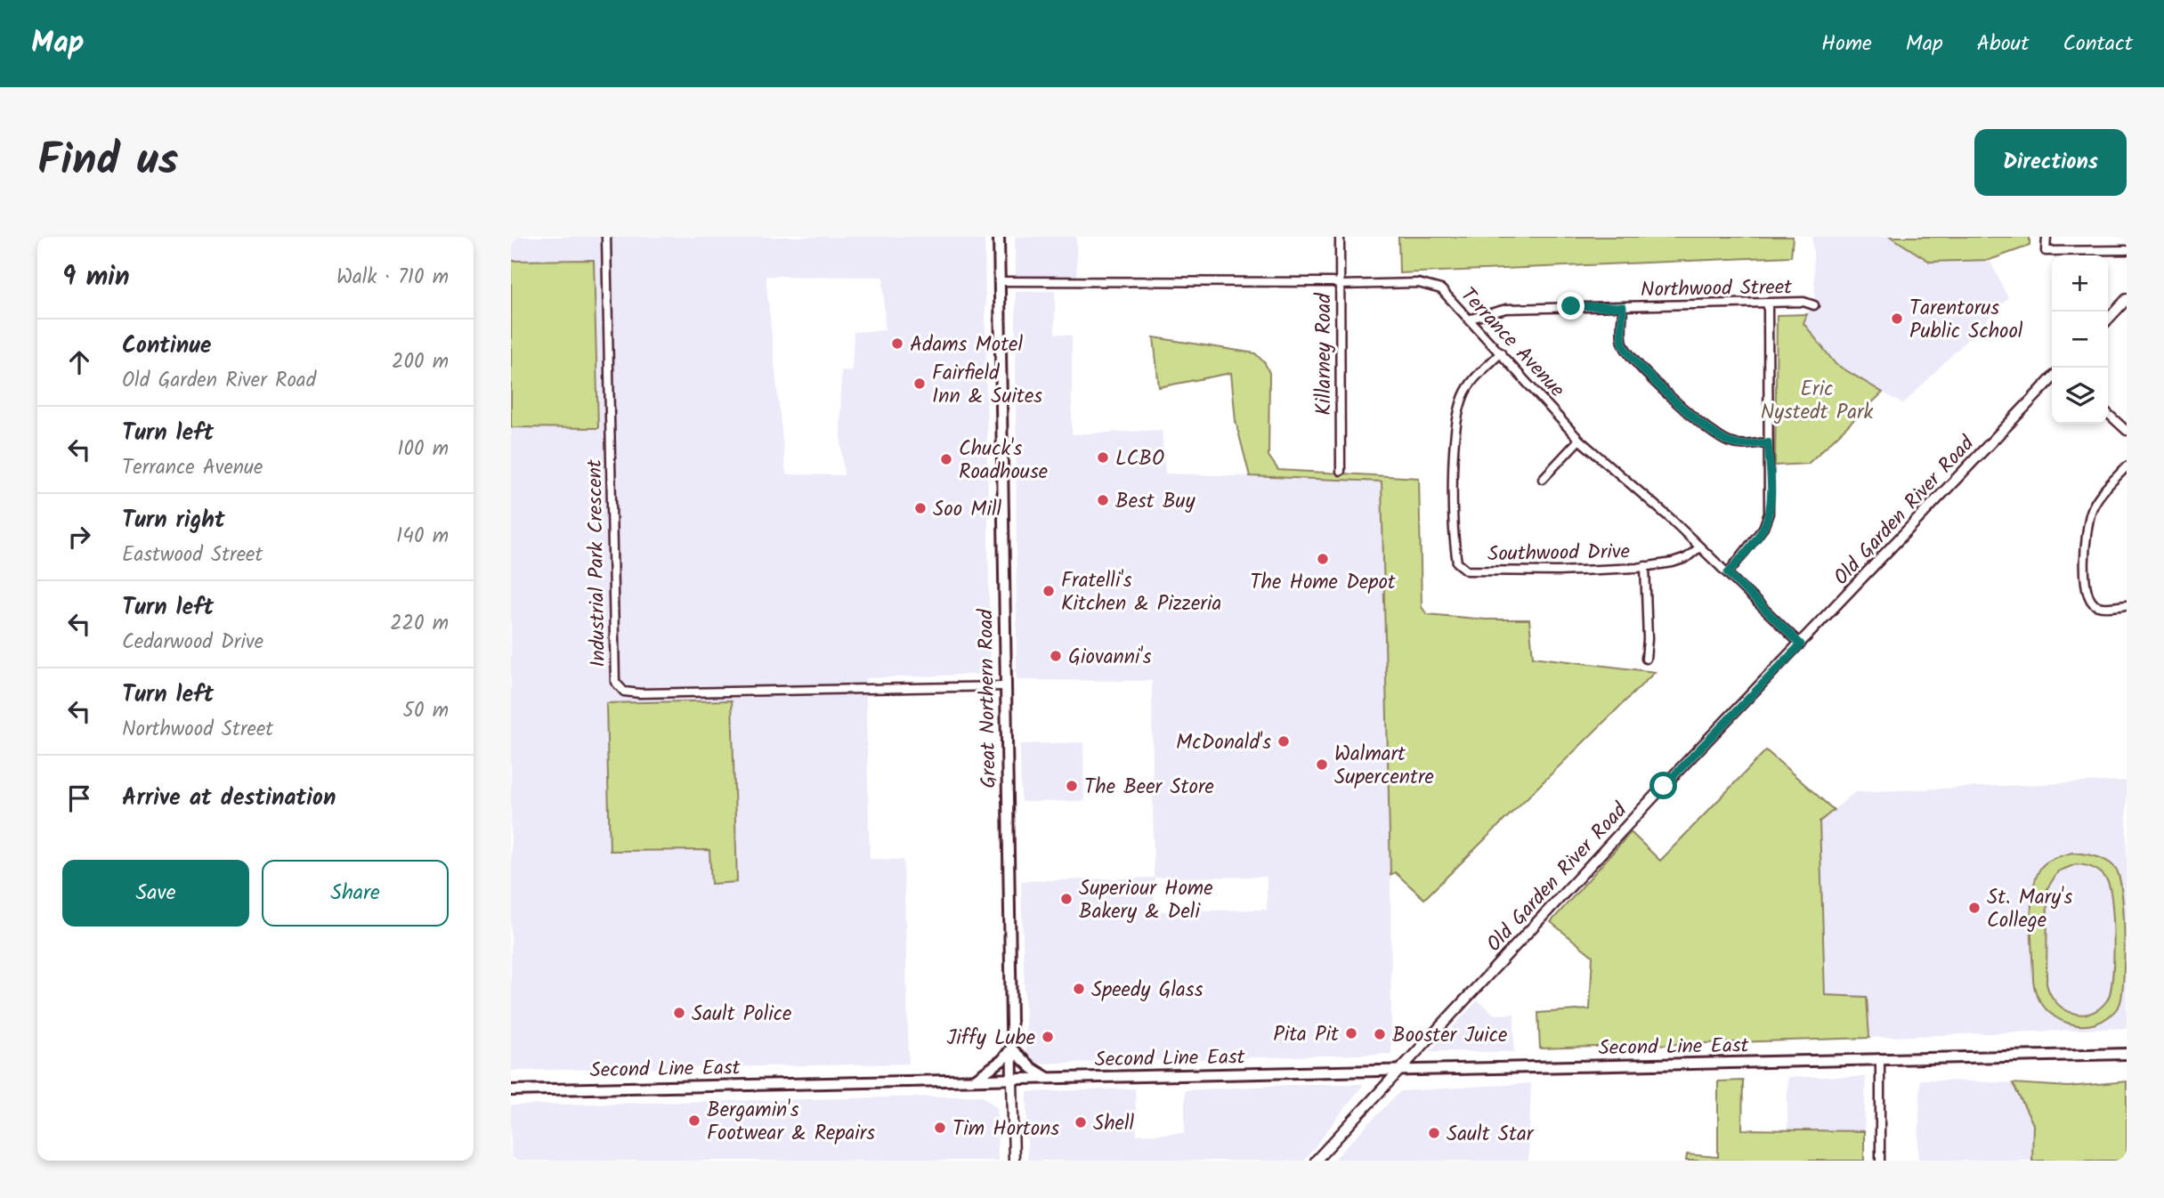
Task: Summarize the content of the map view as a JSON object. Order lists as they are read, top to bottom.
{
  "streets": {
    "highway": ["Great Northern Road", "Second Line East"],
    "main road": ["Old Garden River Road"],
    "street": [
      "Northwood Street",
      "Terrance Avenue",
      "Killarney Road",
      "Southwood Drive",
      "Industrial Park Crescent"
    ]
  },
  "crossings": [
    ["Northwood Street", "Terrance Avenue"],
    ["Terrance Avenue", "Killarney Road"],
    ["Terrance Avenue", "Old Garden River Road"],
    ["Terrance Avenue", "Southwood Drive"],
    ["Terrance Avenue", "Great Northern Road"],
    ["Old Garden River Road", "Second Line East"],
    ["Industrial Park Crescent", "Great Northern Road"],
    ["Great Northern Road", "Second Line East"]
  ],
  "parks": ["Eric Nystedt Park"],
  "places": [
    "Tarentorus Public School",
    "Adams Motel",
    "Fairfield Inn & Suites",
    "LCBO",
    "Chuck's Roadhouse",
    "Best Buy",
    "Soo Mill",
    "The Home Depot",
    "Fratelli's Kitchen & Pizzeria",
    "Giovanni's",
    "McDonald's",
    "Walmart Supercentre",
    "The Beer Store",
    "Superiour Home Bakery & Deli",
    "St. Mary's College",
    "Speedy Glass",
    "Sault Police",
    "Pita Pit",
    "Booster Juice",
    "Jiffy Lube",
    "Bergamin's Footwear & Repairs",
    "Shell",
    "Tim Hortons",
    "Sault Star"
  ],
  "page": {
    "header": "Map",
    "nav": [
      "Home",
      "Map",
      "About",
      "Contact"
    ],
    "title": "Find us",
    "buttons": [
      "Directions",
      ["Save", "Share"]
    ],
    "heading": ["9 min", "Walk · 710 m"],
    "map_buttons": ["+", "−"],
    "list": [
      ["Continue", "Old Garden River Road", "200 m"],
      ["Turn left", "Terrance Avenue", "100 m"],
      ["Turn right", "Eastwood Street", "140 m"],
      ["Turn left", "Cedarwood Drive", "220 m"],
      ["Turn left", "Northwood Street", "50 m"],
      "Arrive at destination"
    ]
  }
}
